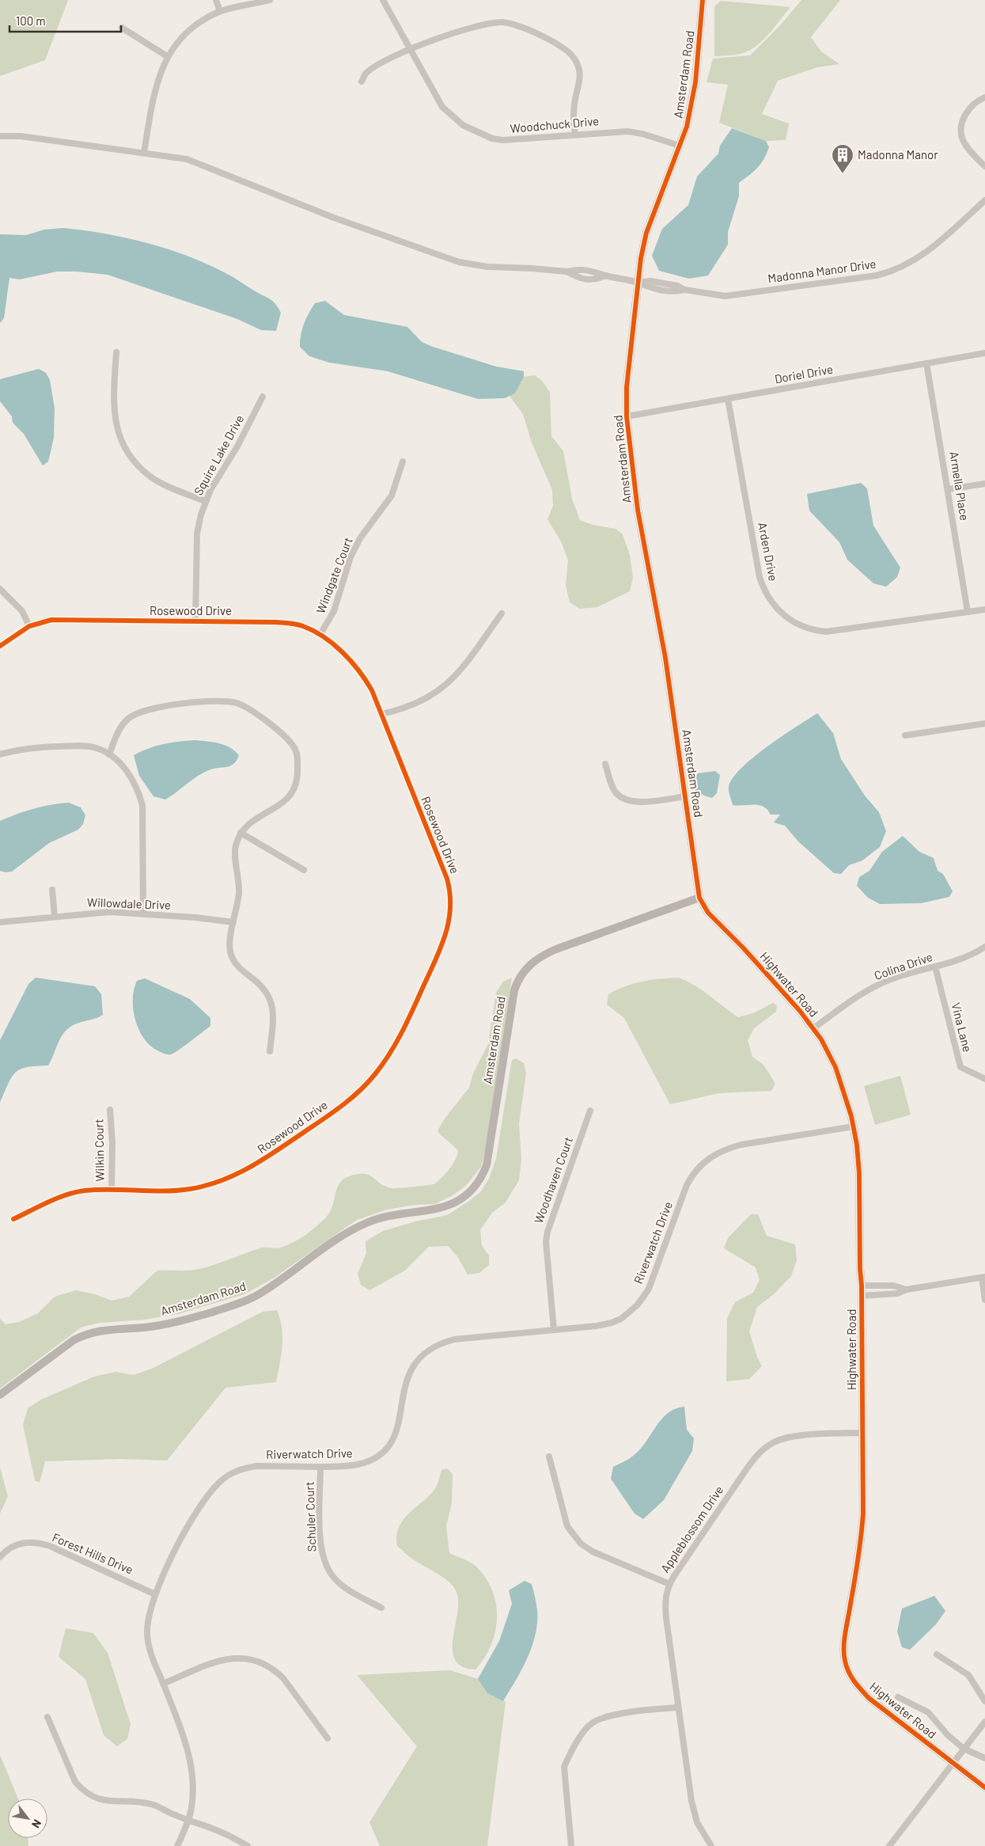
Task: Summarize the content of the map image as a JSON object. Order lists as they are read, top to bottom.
{
  "streets": {
    "street": [
      "Amsterdam Road",
      "Woodchuck Drive",
      "Madonna Manor Drive",
      "Doriel Drive",
      "Squire Lake Drive",
      "Armella Place",
      "Arden Drive",
      "Windgate Court",
      "Rosewood Drive",
      "Willowdale Drive",
      "Colina Drive",
      "Highwater Road",
      "Vina Lane",
      "Wilkin Court",
      "Woodhaven Court",
      "Riverwatch Drive",
      "Schuler Court",
      "Appleblossom Drive",
      "Forest Hills Drive"
    ]
  },
  "crossings": [
    ["Amsterdam Road", "Woodchuck Drive"],
    ["Amsterdam Road", "Madonna Manor Drive"],
    ["Amsterdam Road", "Doriel Drive"],
    ["Amsterdam Road", "Highwater Road"],
    ["Doriel Drive", "Armella Place"],
    ["Doriel Drive", "Arden Drive"],
    ["Squire Lake Drive", "Rosewood Drive"],
    ["Armella Place", "Arden Drive"],
    ["Windgate Court", "Rosewood Drive"],
    ["Rosewood Drive", "Wilkin Court"],
    ["Colina Drive", "Highwater Road"],
    ["Colina Drive", "Vina Lane"],
    ["Highwater Road", "Riverwatch Drive"],
    ["Highwater Road", "Appleblossom Drive"],
    ["Woodhaven Court", "Riverwatch Drive"],
    ["Riverwatch Drive", "Schuler Court"],
    ["Riverwatch Drive", "Forest Hills Drive"]
  ],
  "places": {
    "building": ["Madonna Manor"]
  },
  "scale_bar": "100 m",
  "north": "bottom right"
}
